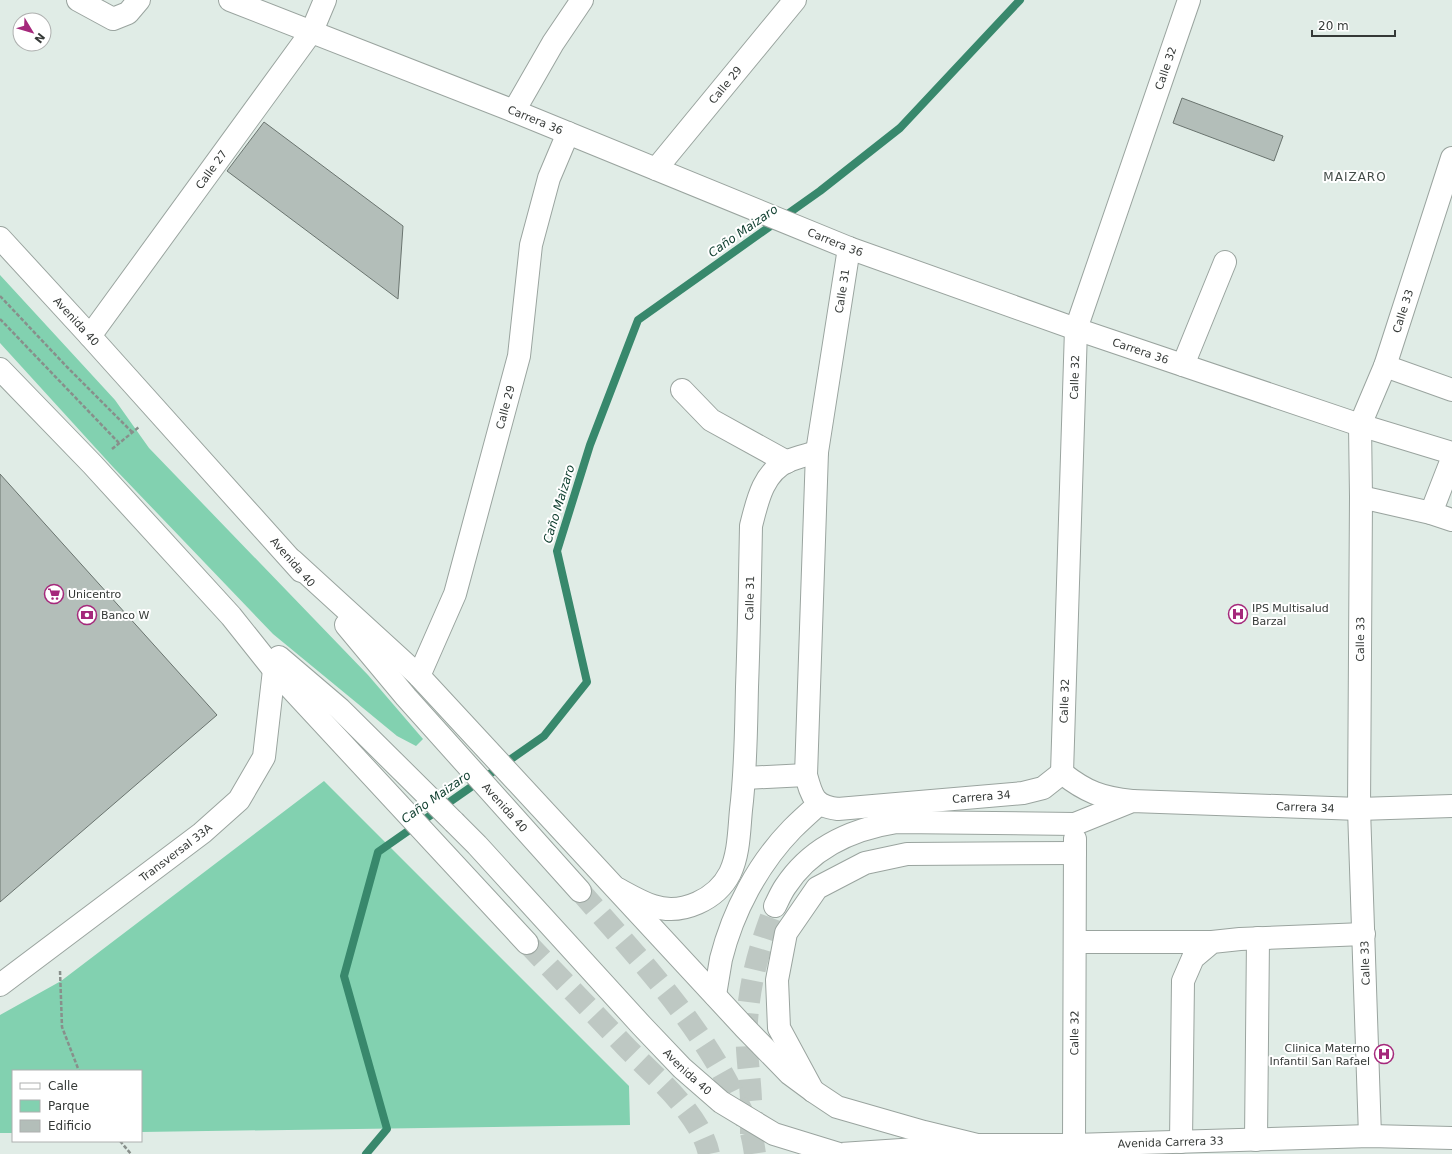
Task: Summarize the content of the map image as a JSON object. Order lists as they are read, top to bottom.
{
  "streets": {
    "main road": [
      "Calle 32",
      "Calle 29",
      "Carrera 36",
      "Calle 27",
      "Calle 31",
      "Calle 33",
      "Avenida 40",
      "Carrera 34",
      "Transversal 33A",
      "Avenida Carrera 33"
    ]
  },
  "crossings": [
    ["Calle 32", "Carrera 36"],
    ["Calle 32", "Carrera 34"],
    ["Calle 32", "Avenida Carrera 33"],
    ["Calle 29", "Carrera 36"],
    ["Carrera 36", "Calle 27"],
    ["Carrera 36", "Calle 31"],
    ["Carrera 36", "Calle 33"],
    ["Calle 27", "Avenida 40"],
    ["Calle 31", "Carrera 34"],
    ["Calle 33", "Carrera 34"],
    ["Calle 33", "Avenida Carrera 33"],
    ["Avenida 40", "Avenida Carrera 33"]
  ],
  "districts": ["MAIZARO"],
  "water": ["Caño Maizaro"],
  "places": {
    "supermarket": ["Unicentro"],
    "hospital": ["IPS Multisalud Barzal", "Clinica Materno Infantil San Rafael"],
    "bank": ["Banco W"]
  },
  "legend": ["Calle", "Parque", "Edificio"],
  "scale_bar": "20 m",
  "north": "bottom right"
}
